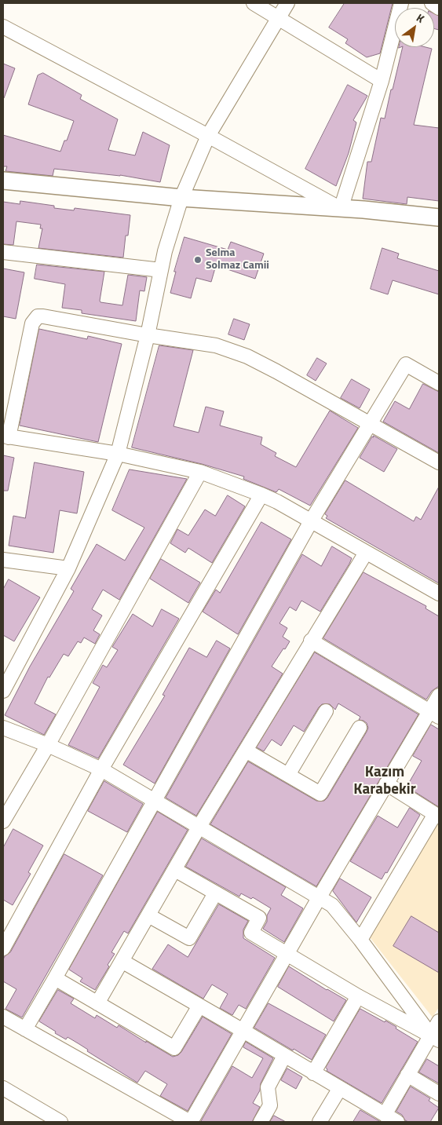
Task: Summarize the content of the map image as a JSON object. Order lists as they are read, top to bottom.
{
  "districts": ["Kazım Karabekir"],
  "places": ["Selma Solmaz Camii"],
  "north": "top right"
}
